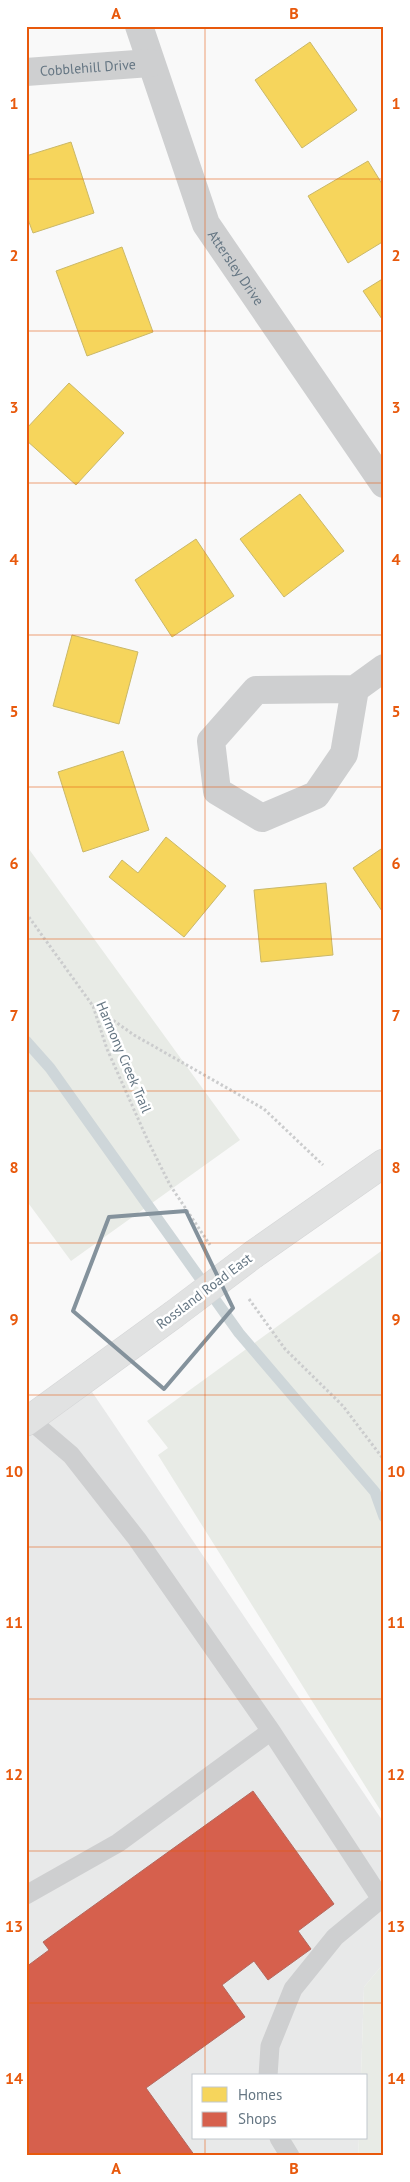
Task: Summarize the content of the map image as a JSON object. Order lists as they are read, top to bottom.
{
  "streets": {
    "main road": ["Rossland Road East"],
    "street": ["Cobblehill Drive", "Attersley Drive"],
    "path": ["Harmony Creek Trail"]
  },
  "crossings": [
    ["Cobblehill Drive", "Attersley Drive"]
  ],
  "legend": ["Homes", "Shops"],
  "grid": {
    "columns": ["A", "B"],
    "rows": [
      "1",
      "2",
      "3",
      "4",
      "5",
      "6",
      "7",
      "8",
      "9",
      "10",
      "11",
      "12",
      "13",
      "14"
    ]
  }
}
